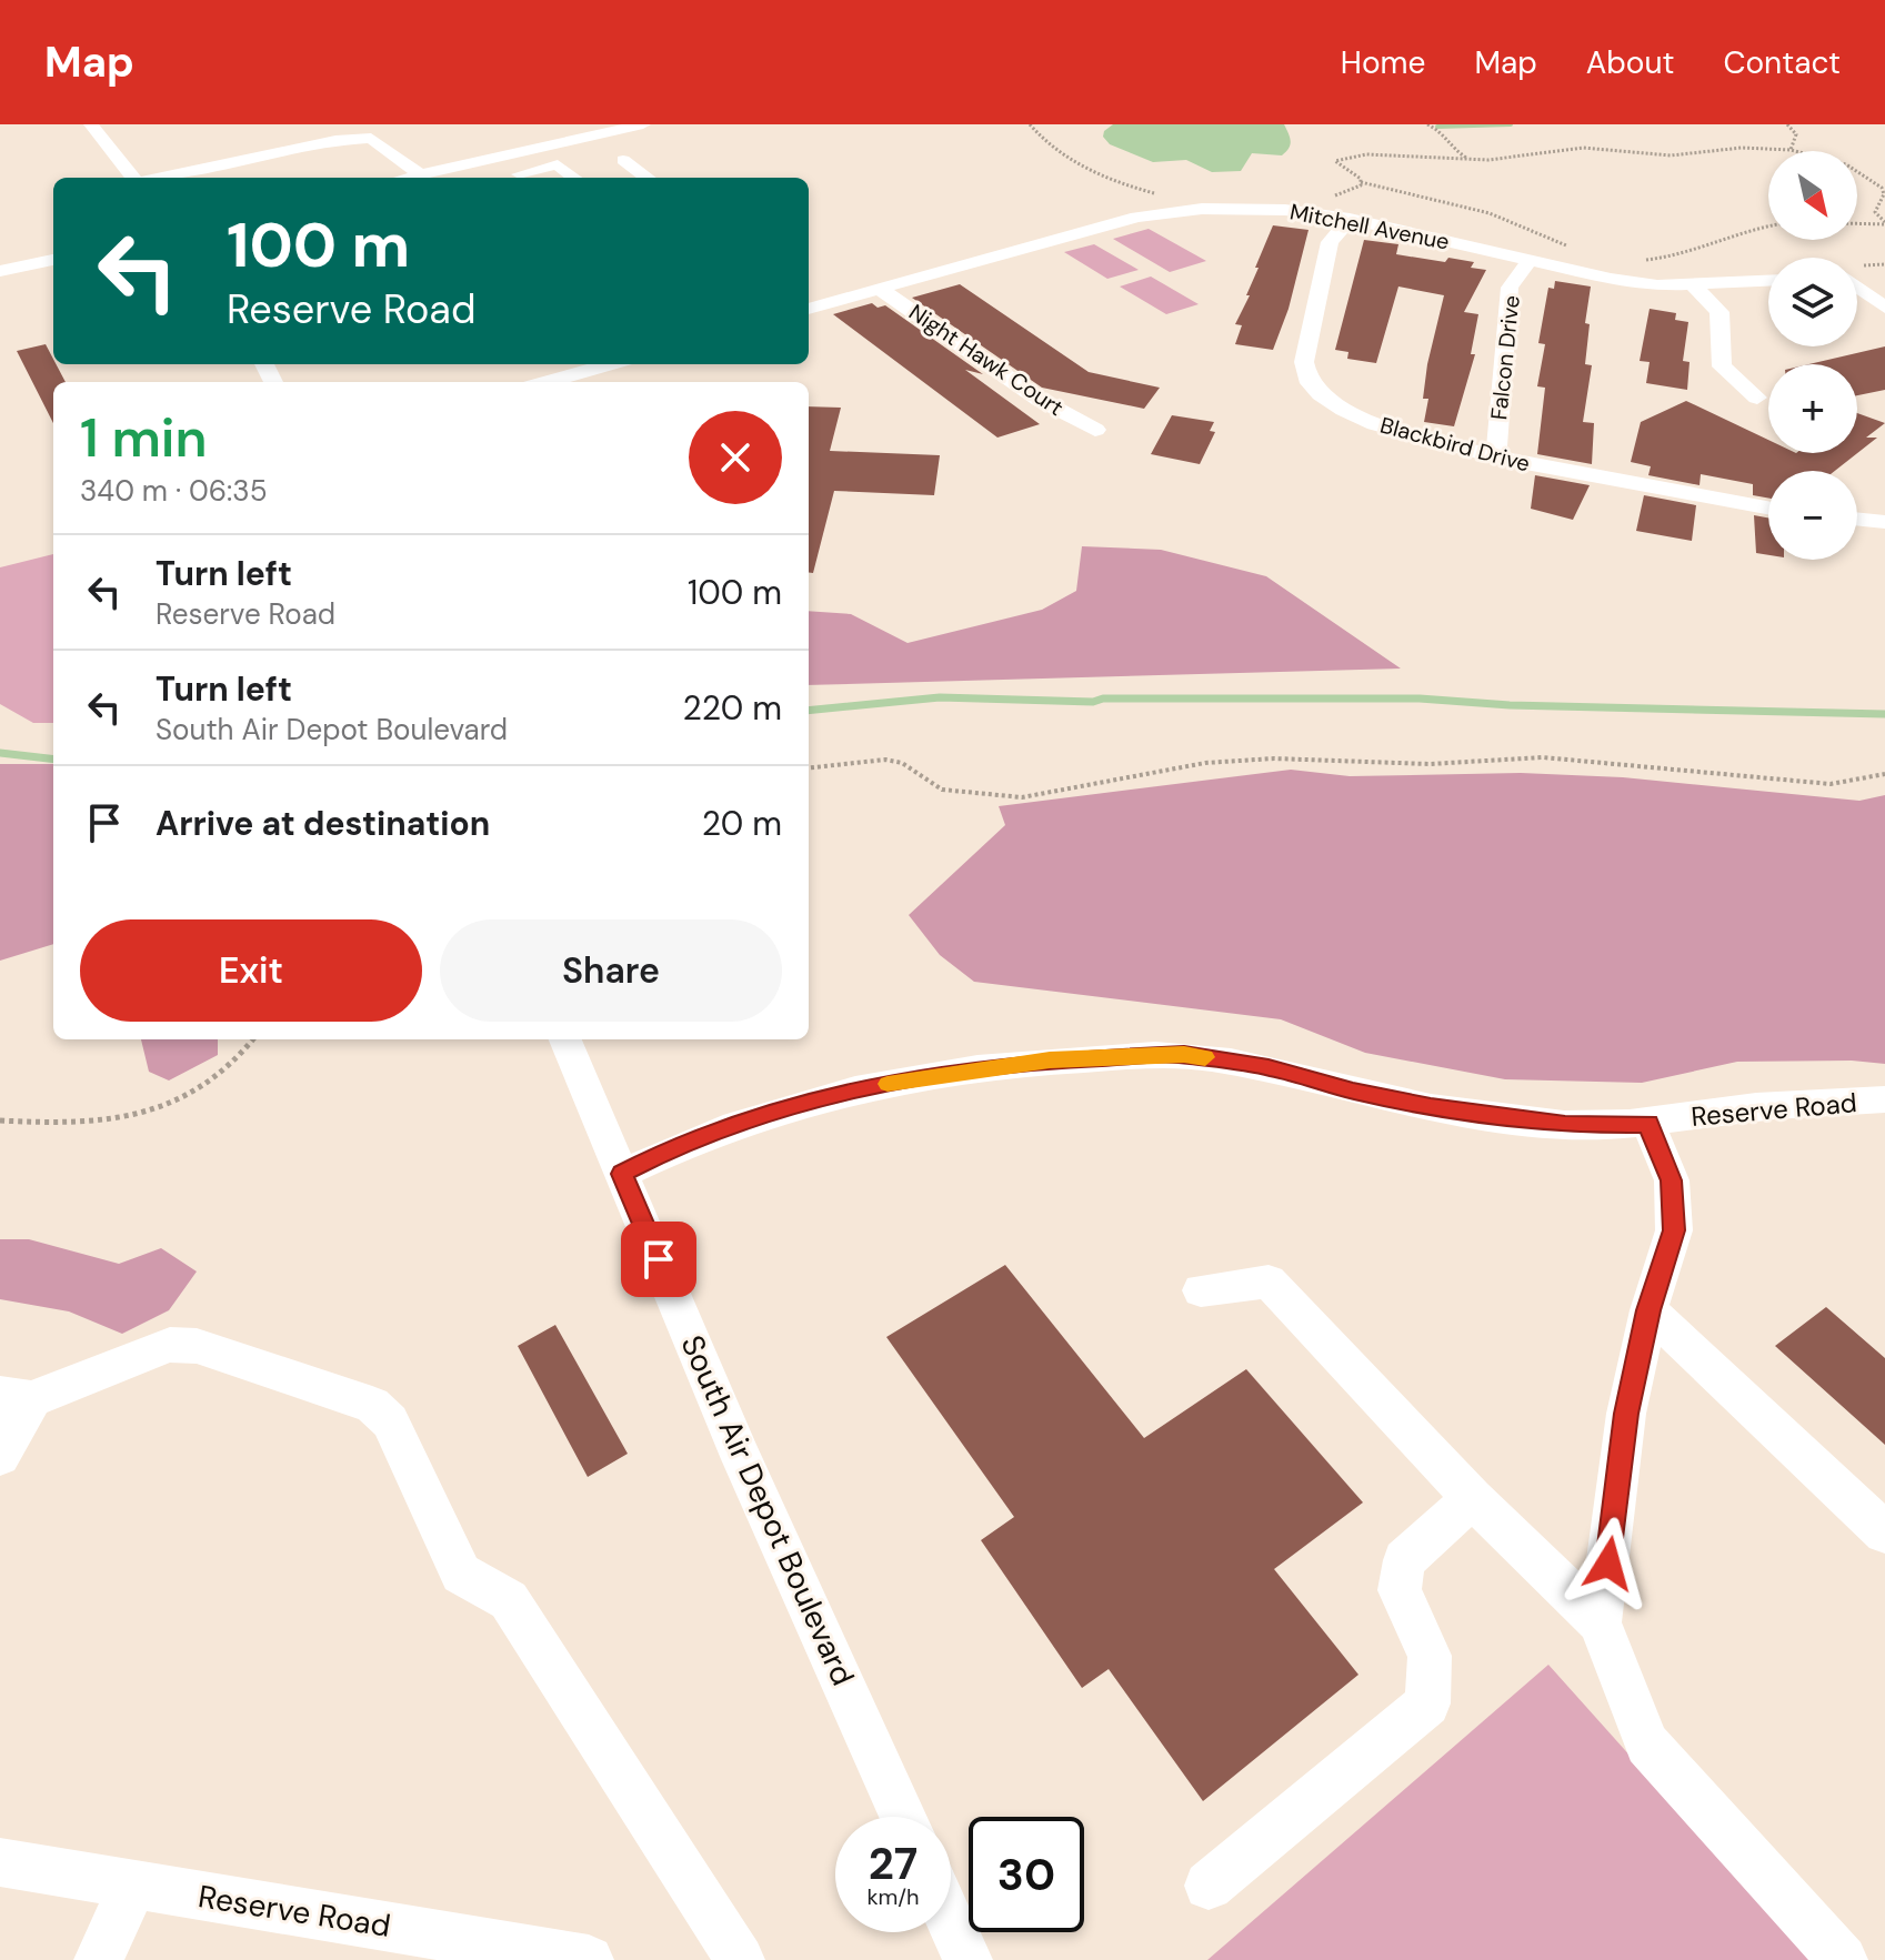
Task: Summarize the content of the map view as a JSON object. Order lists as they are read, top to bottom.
{
  "streets": {
    "street": [
      "Mitchell Avenue",
      "Falcon Drive",
      "Night Hawk Court",
      "Blackbird Drive",
      "Reserve Road",
      "South Air Depot Boulevard"
    ]
  },
  "crossings": [
    ["Mitchell Avenue", "Falcon Drive"],
    ["Mitchell Avenue", "Night Hawk Court"],
    ["Mitchell Avenue", "Blackbird Drive"],
    ["Falcon Drive", "Blackbird Drive"],
    ["Reserve Road", "South Air Depot Boulevard"]
  ],
  "north": "bottom right",
  "page": {
    "header": "Map",
    "nav": [
      "Home",
      "Map",
      "About",
      "Contact"
    ],
    "map_buttons": ["+", "−"],
    "turn": ["100 m", "Reserve Road"],
    "heading": ["1 min", "340 m · 06:35"],
    "list": [
      {
        "name": "Turn left",
        "note": "Reserve Road",
        "value": "100 m"
      },
      {
        "name": "Turn left",
        "note": "South Air Depot Boulevard",
        "value": "220 m"
      },
      {
        "name": "Arrive at destination",
        "value": "20 m"
      }
    ],
    "buttons": ["Exit", "Share"],
    "speed": "27 km/h",
    "limit": "30"
  }
}
